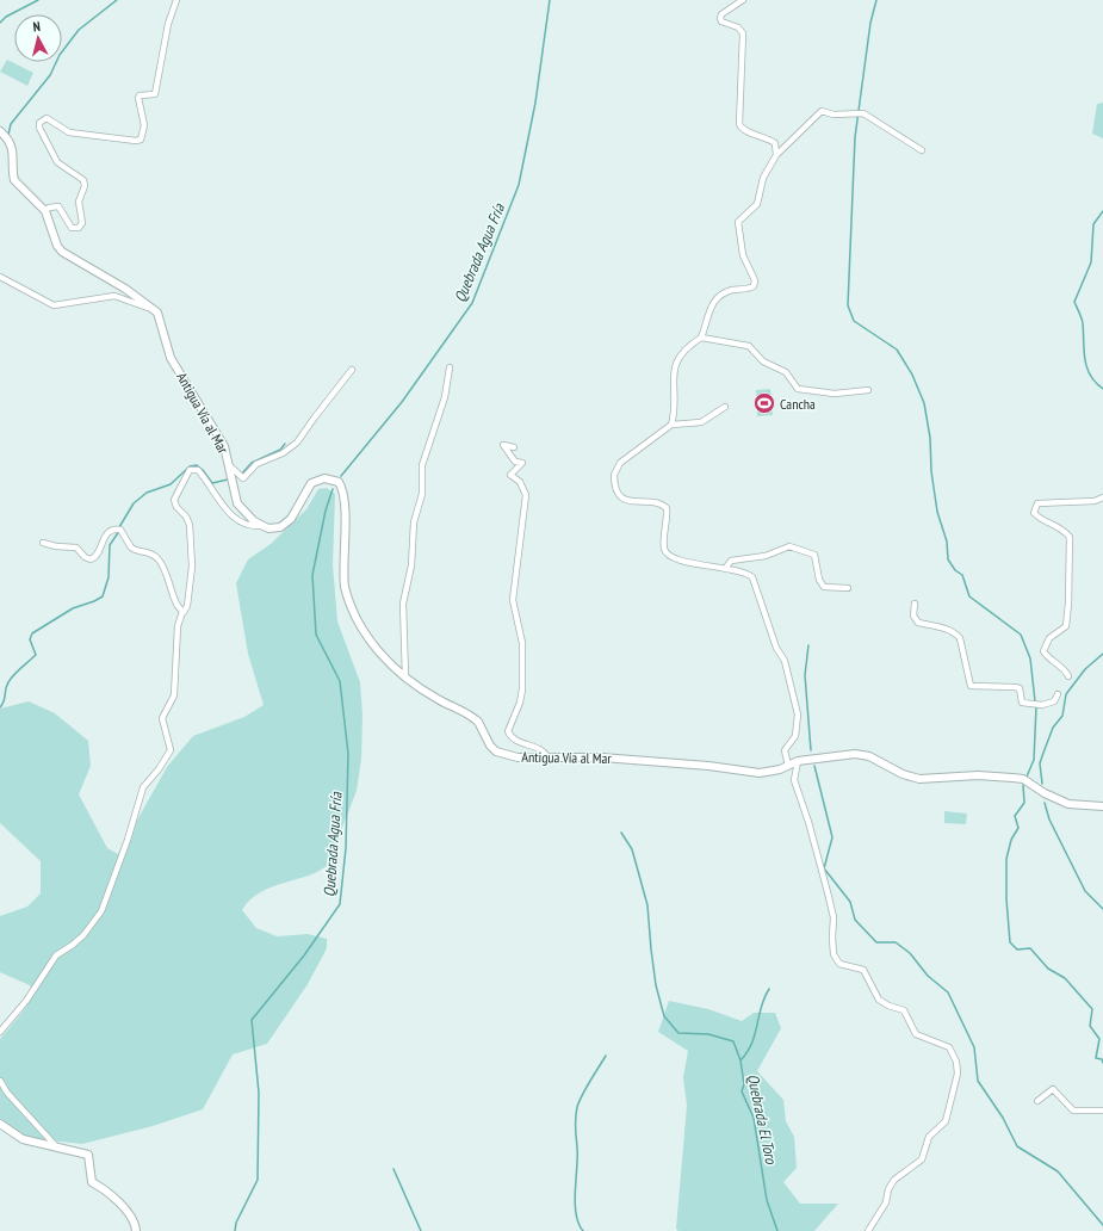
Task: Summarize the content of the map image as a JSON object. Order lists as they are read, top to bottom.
{
  "streets": {
    "main road": ["Antigua Vía al Mar"]
  },
  "water": ["Quebrada Agua Fría", "Quebrada El Toro"],
  "places": {
    "sports": ["Cancha"]
  },
  "north": "top"
}
